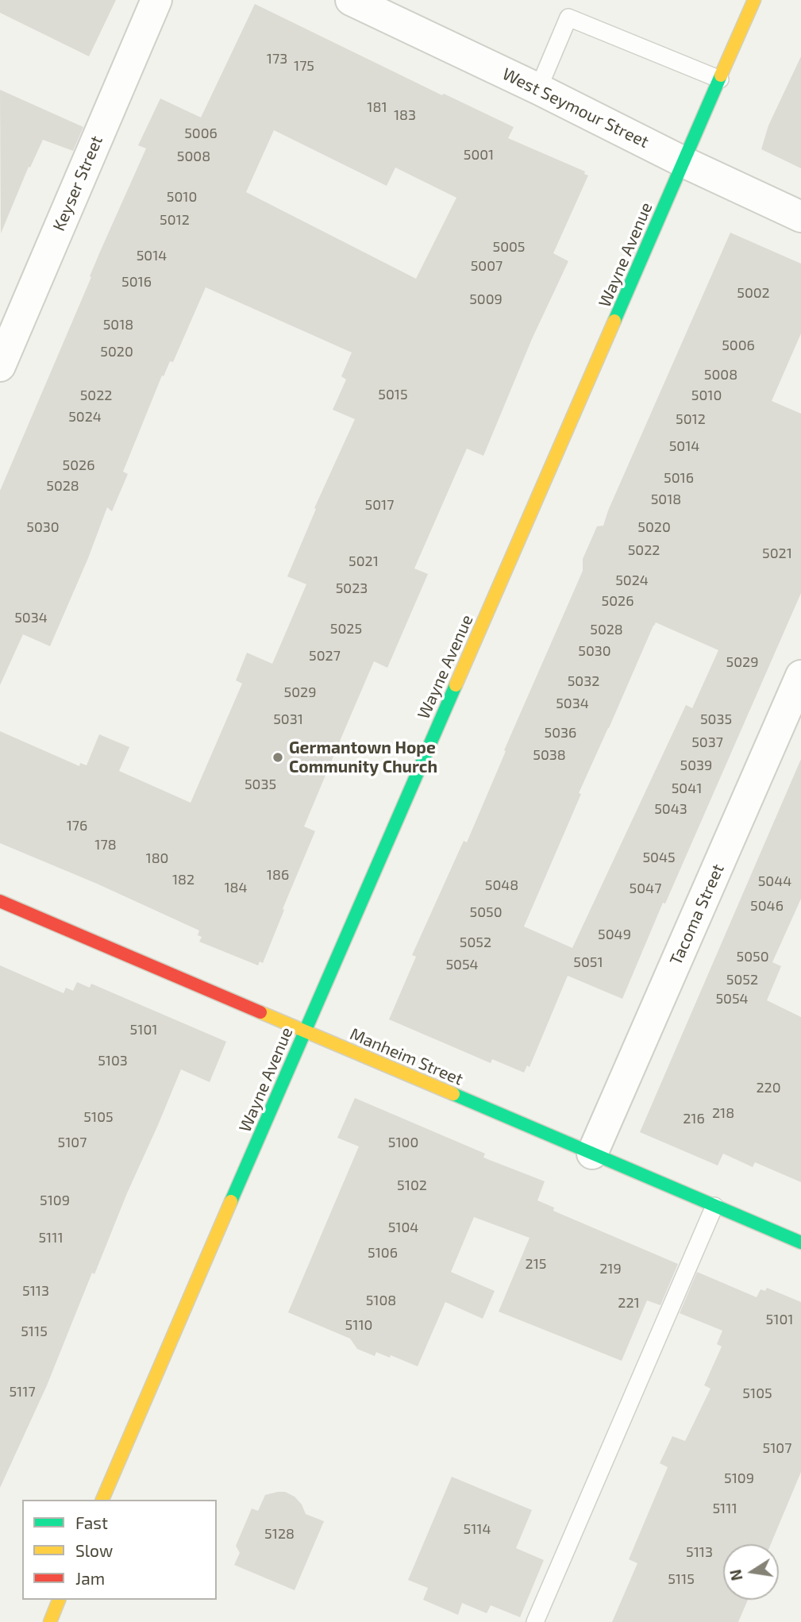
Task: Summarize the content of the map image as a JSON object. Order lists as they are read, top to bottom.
{
  "streets": {
    "main road": ["Wayne Avenue", "Manheim Street"],
    "street": ["West Seymour Street", "Keyser Street", "Tacoma Street"]
  },
  "crossings": [
    ["West Seymour Street", "Wayne Avenue"],
    ["Wayne Avenue", "Manheim Street"],
    ["Tacoma Street", "Manheim Street"]
  ],
  "places": ["Germantown Hope Community Church"],
  "house_numbers": [
    "173",
    "175",
    "181",
    "183",
    "5006",
    "5001",
    "5008",
    "5010",
    "5012",
    "5005",
    "5014",
    "5007",
    "5016",
    "5002",
    "5009",
    "5018",
    "5006",
    "5020",
    "5008",
    "5015",
    "5022",
    "5010",
    "5024",
    "5012",
    "5014",
    "5026",
    "5016",
    "5028",
    "5018",
    "5017",
    "5030",
    "5020",
    "5022",
    "5021",
    "5021",
    "5024",
    "5023",
    "5026",
    "5034",
    "5025",
    "5028",
    "5030",
    "5027",
    "5029",
    "5032",
    "5029",
    "5034",
    "5031",
    "5035",
    "5036",
    "5037",
    "5038",
    "5039",
    "5035",
    "5041",
    "5043",
    "176",
    "178",
    "5045",
    "180",
    "186",
    "182",
    "5044",
    "5048",
    "184",
    "5047",
    "5046",
    "5050",
    "5049",
    "5052",
    "5050",
    "5051",
    "5054",
    "5052",
    "5054",
    "5101",
    "5103",
    "220",
    "218",
    "5105",
    "216",
    "5107",
    "5100",
    "5102",
    "5109",
    "5104",
    "5111",
    "5106",
    "215",
    "219",
    "5113",
    "5108",
    "221",
    "5101",
    "5110",
    "5115",
    "5117",
    "5105",
    "5107",
    "5109",
    "5111",
    "5114",
    "5128",
    "5113",
    "5115"
  ],
  "legend": ["Fast", "Slow", "Jam"],
  "north": "left"
}
